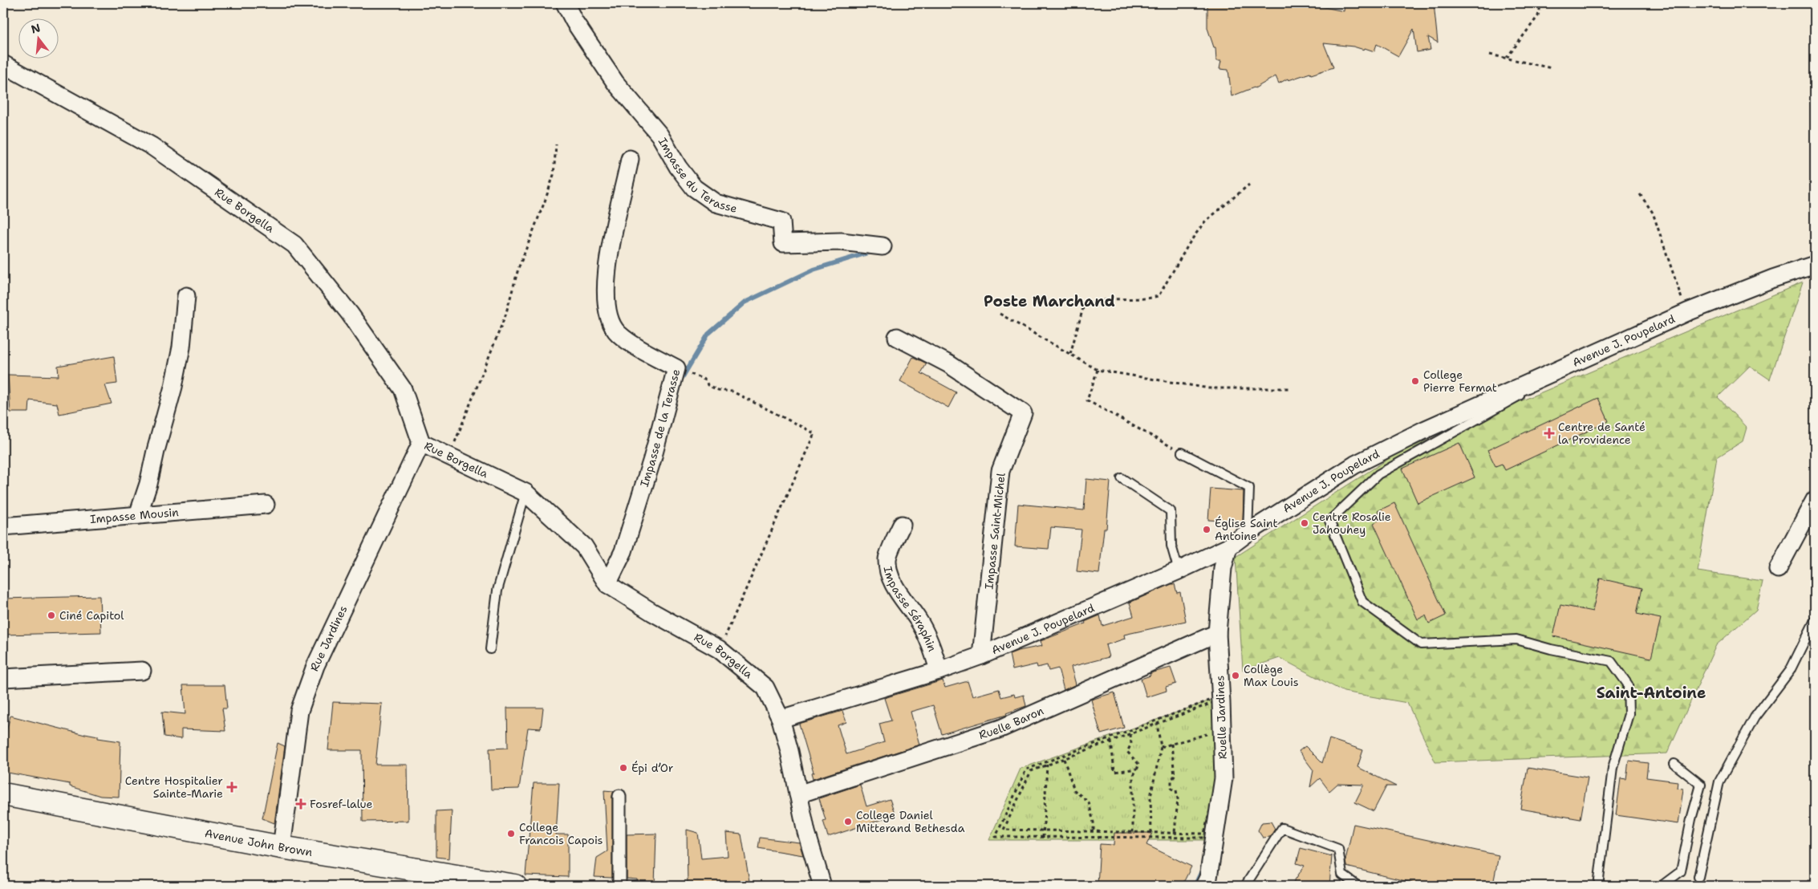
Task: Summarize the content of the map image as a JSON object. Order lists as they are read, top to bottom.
{
  "streets": {
    "main road": ["Avenue John Brown"],
    "street": [
      "Impasse du Terasse",
      "Rue Borgella",
      "Avenue J. Poupelard",
      "Impasse de la Terasse",
      "Impasse Mousin",
      "Impasse Saint-Michel",
      "Impasse Séraphin",
      "Rue Jardines",
      "Ruelle Jardines",
      "Ruelle Baron"
    ]
  },
  "crossings": [
    ["Rue Borgella", "Avenue J. Poupelard"],
    ["Rue Borgella", "Impasse de la Terasse"],
    ["Rue Borgella", "Rue Jardines"],
    ["Rue Borgella", "Ruelle Baron"],
    ["Avenue J. Poupelard", "Impasse Saint-Michel"],
    ["Avenue J. Poupelard", "Impasse Séraphin"],
    ["Avenue J. Poupelard", "Ruelle Jardines"],
    ["Rue Jardines", "Avenue John Brown"],
    ["Ruelle Jardines", "Ruelle Baron"]
  ],
  "districts": ["Poste Marchand", "Saint-Antoine"],
  "places": {
    "other": [
      "College Pierre Fermat",
      "Centre Rosalie Jahouhey",
      "Église Saint Antoine",
      "Ciné Capitol",
      "Collège Max Louis",
      "Épi d’Or",
      "College Daniel Mitterand Bethesda",
      "College Francois Capois"
    ],
    "health": ["Centre de Santé la Providence", "Centre Hospitalier Sainte-Marie", "Fosref-lalue"]
  },
  "north": "top"
}
